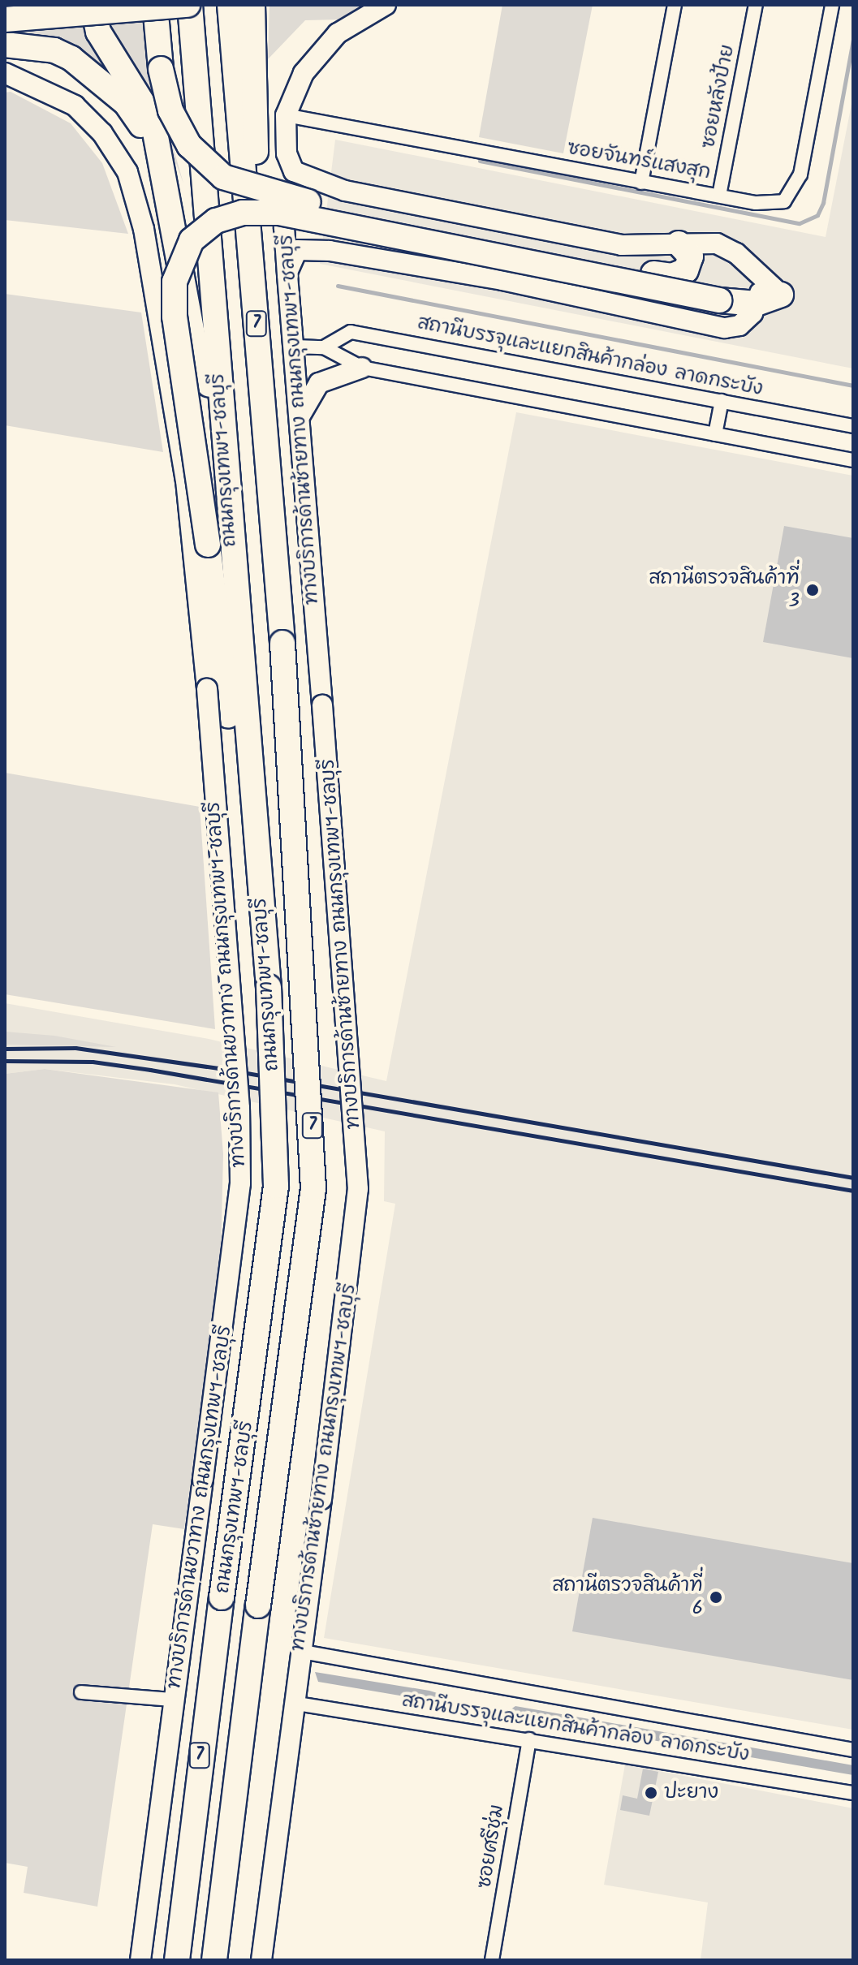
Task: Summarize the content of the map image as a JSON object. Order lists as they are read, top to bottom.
{
  "streets": {
    "highway": ["7", "ถนนกรุงเทพฯ-ชลบุรี"],
    "main road": ["ทางบริการด้านซ้ายทาง ถนนกรุงเทพฯ-ชลบุรี", "ทางบริการด้านขวาทาง ถนนกรุงเทพฯ-ชลบุรี"],
    "street": [
      "ซอยหลังป้าย",
      "ซอยจันทร์แสงสุก",
      "สถานีบรรจุและแยกสินค้ากล่อง ลาดกระบัง",
      "ซอยศรีชุ่ม"
    ]
  },
  "crossings": [
    ["ซอยหลังป้าย", "ซอยจันทร์แสงสุก"],
    ["สถานีบรรจุและแยกสินค้ากล่อง ลาดกระบัง", "ทางบริการด้านซ้ายทาง ถนนกรุงเทพฯ-ชลบุรี"],
    ["สถานีบรรจุและแยกสินค้ากล่อง ลาดกระบัง", "ซอยศรีชุ่ม"]
  ],
  "places": ["สถานีตรวจสินค้าที่ 3", "สถานีตรวจสินค้าที่ 6", "ปะยาง"]
}
